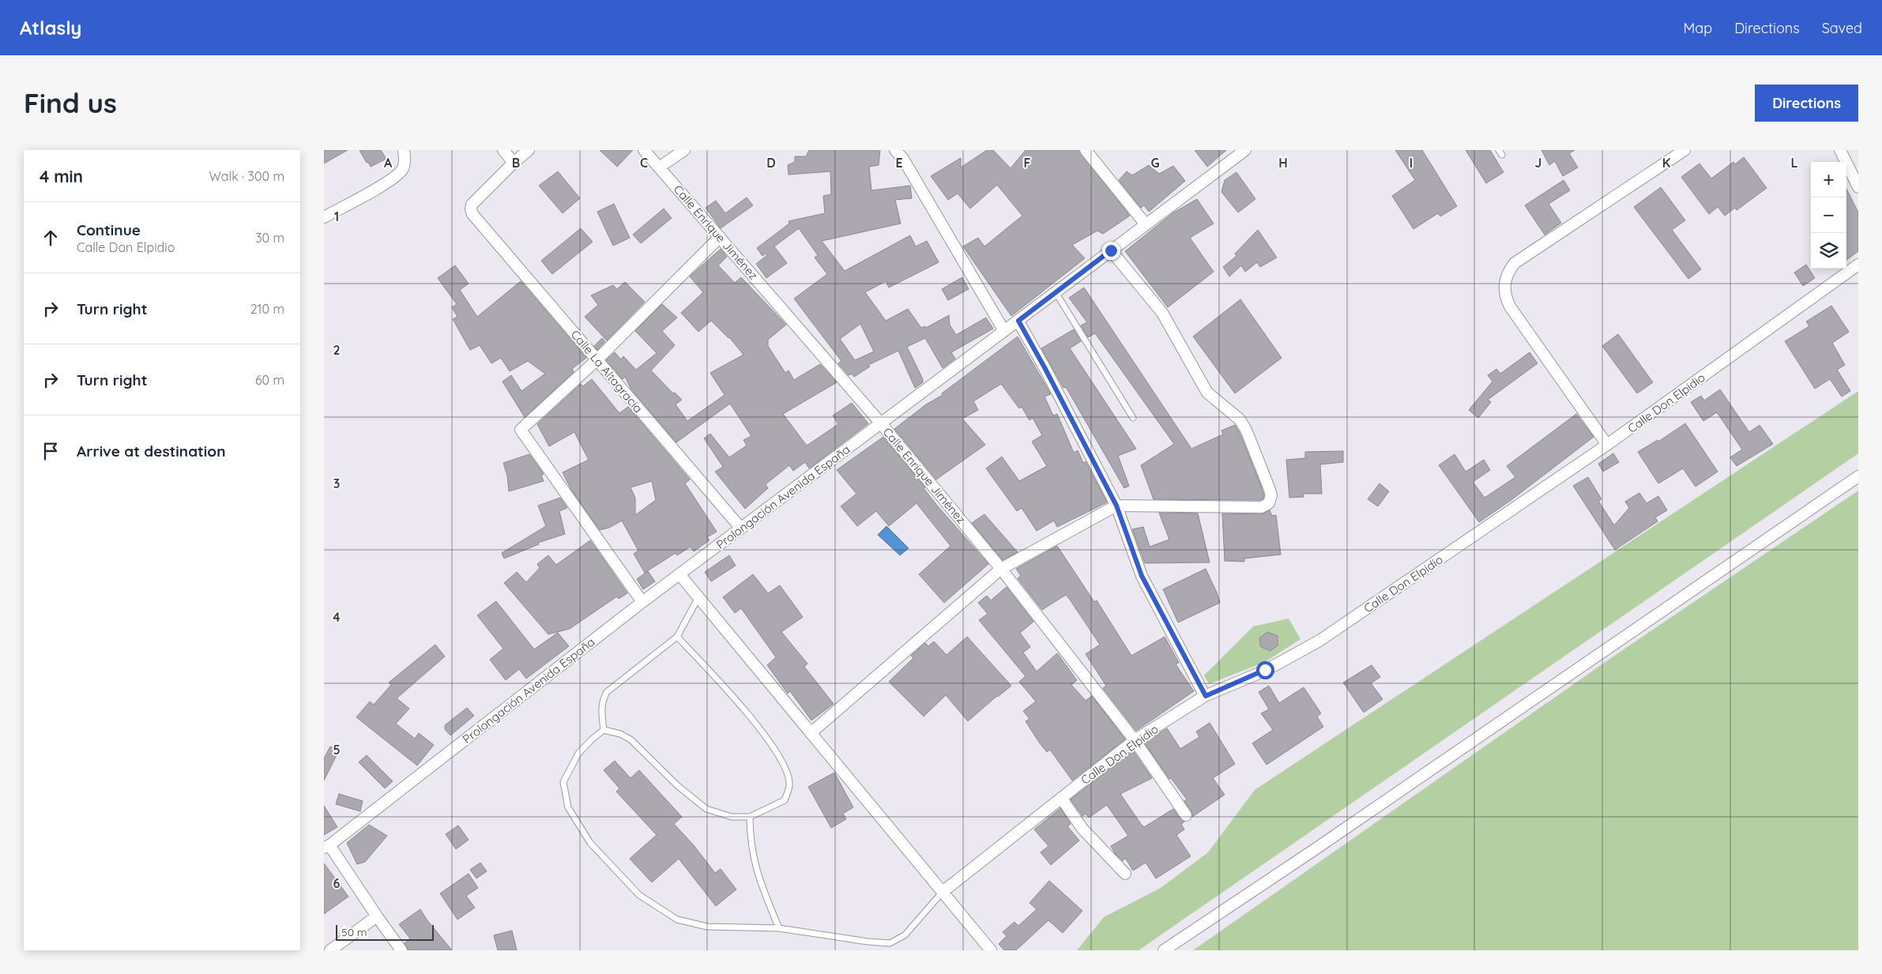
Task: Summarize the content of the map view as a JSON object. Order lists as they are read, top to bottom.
{
  "streets": {
    "street": [
      "Calle Enrique Jiménez",
      "Calle La Altagracia",
      "Calle Don Elpidio",
      "Prolongación Avenida España"
    ]
  },
  "crossings": [
    ["Calle Enrique Jiménez", "Calle Don Elpidio"],
    ["Calle Enrique Jiménez", "Prolongación Avenida España"],
    ["Calle La Altagracia", "Prolongación Avenida España"]
  ],
  "scale_bar": "50 m",
  "page": {
    "header": "Atlasly",
    "nav": ["Map", "Directions", "Saved"],
    "buttons": "Directions",
    "title": "Find us",
    "heading": ["4 min", "Walk · 300 m"],
    "map_buttons": ["+", "−"],
    "list": [
      ["Continue", "Calle Don Elpidio", "30 m"],
      ["Turn right", "210 m"],
      ["Turn right", "60 m"],
      "Arrive at destination"
    ],
    "scale": "50 m"
  },
  "grid": {
    "columns": [
      "A",
      "B",
      "C",
      "D",
      "E",
      "F",
      "G",
      "H",
      "I",
      "J",
      "K",
      "L"
    ],
    "rows": [
      "1",
      "2",
      "3",
      "4",
      "5",
      "6"
    ]
  }
}
